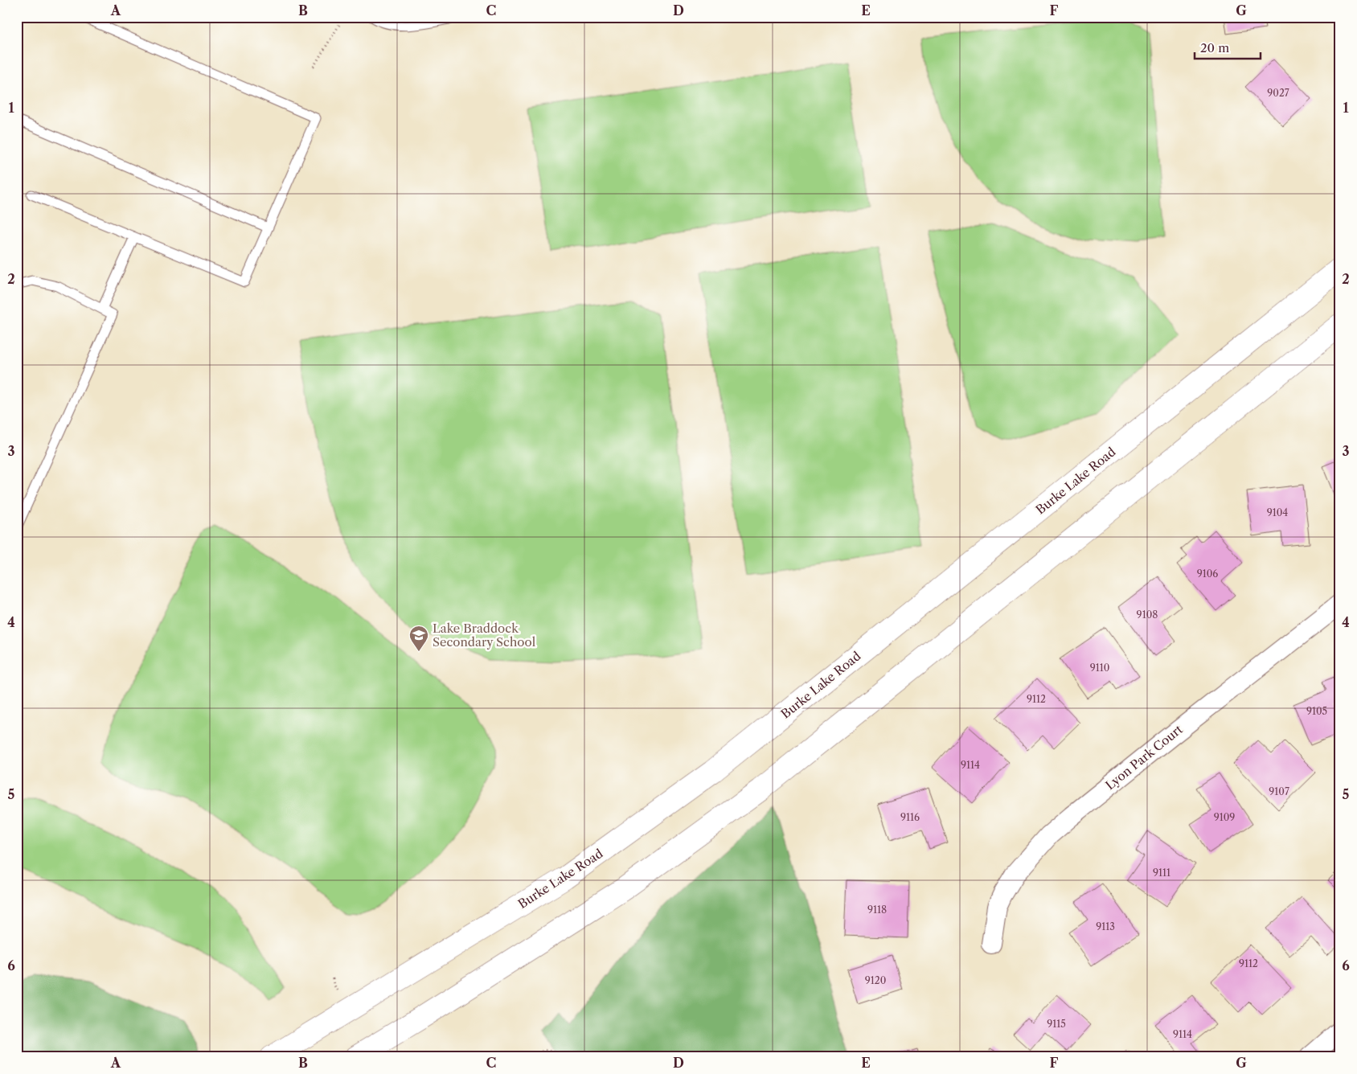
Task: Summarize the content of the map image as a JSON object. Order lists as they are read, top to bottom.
{
  "streets": {
    "main road": ["Burke Lake Road"],
    "street": ["Lyon Park Court"]
  },
  "places": {
    "school or university": ["Lake Braddock Secondary School"]
  },
  "house_numbers": [
    "9027",
    "9104",
    "9106",
    "9108",
    "9110",
    "9112",
    "9105",
    "9114",
    "9107",
    "9116",
    "9109",
    "9111",
    "9118",
    "9113",
    "9112",
    "9120",
    "9115",
    "9114"
  ],
  "scale_bar": "20 m",
  "grid": {
    "columns": [
      "A",
      "B",
      "C",
      "D",
      "E",
      "F",
      "G"
    ],
    "rows": [
      "1",
      "2",
      "3",
      "4",
      "5",
      "6"
    ]
  }
}
